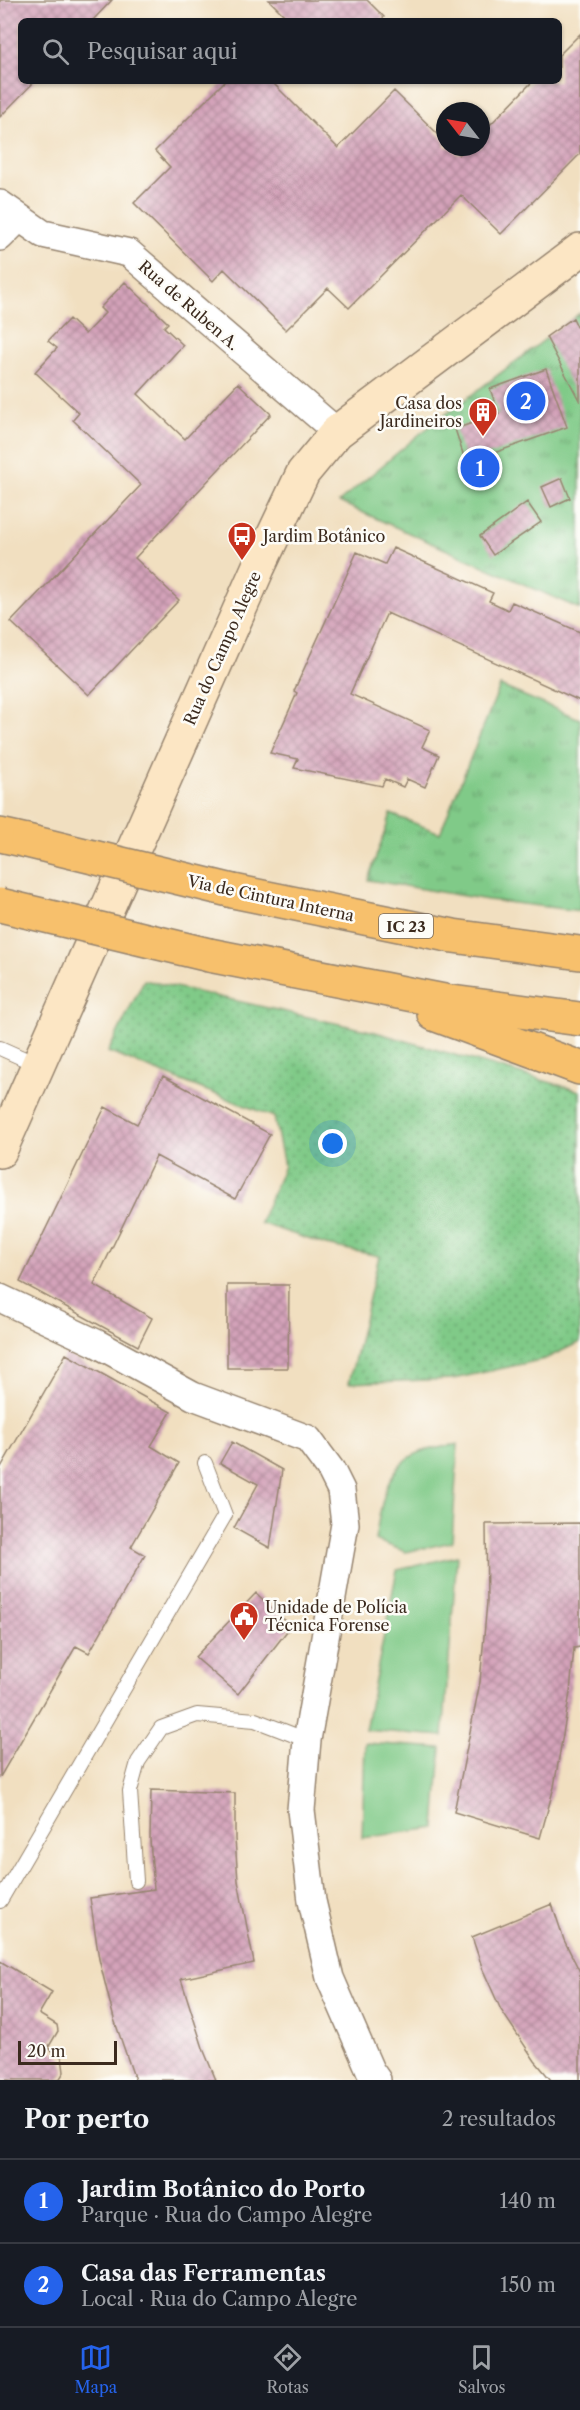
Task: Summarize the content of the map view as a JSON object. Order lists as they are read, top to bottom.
{
  "streets": {
    "highway": ["Via de Cintura Interna", "IC 23"],
    "main road": ["Rua do Campo Alegre"],
    "street": ["Rua de Ruben A."]
  },
  "crossings": [
    ["Rua de Ruben A.", "Rua do Campo Alegre"]
  ],
  "places": {
    "building": ["Casa dos Jardineiros"],
    "bus stop": ["Jardim Botânico"],
    "public building": ["Unidade de Polícia Técnica Forense"]
  },
  "scale_bar": "20 m",
  "north": "top left",
  "page": {
    "search": "Pesquisar aqui",
    "pins": ["2", "1"],
    "scale": "20 m",
    "heading": ["Por perto", "2 resultados"],
    "list": [
      {
        "mark": "1",
        "name": "Jardim Botânico do Porto",
        "note": "Parque · Rua do Campo Alegre",
        "value": "140 m"
      },
      {
        "mark": "2",
        "name": "Casa das Ferramentas",
        "note": "Local · Rua do Campo Alegre",
        "value": "150 m"
      }
    ],
    "nav": ["Mapa", "Rotas", "Salvos"]
  }
}
